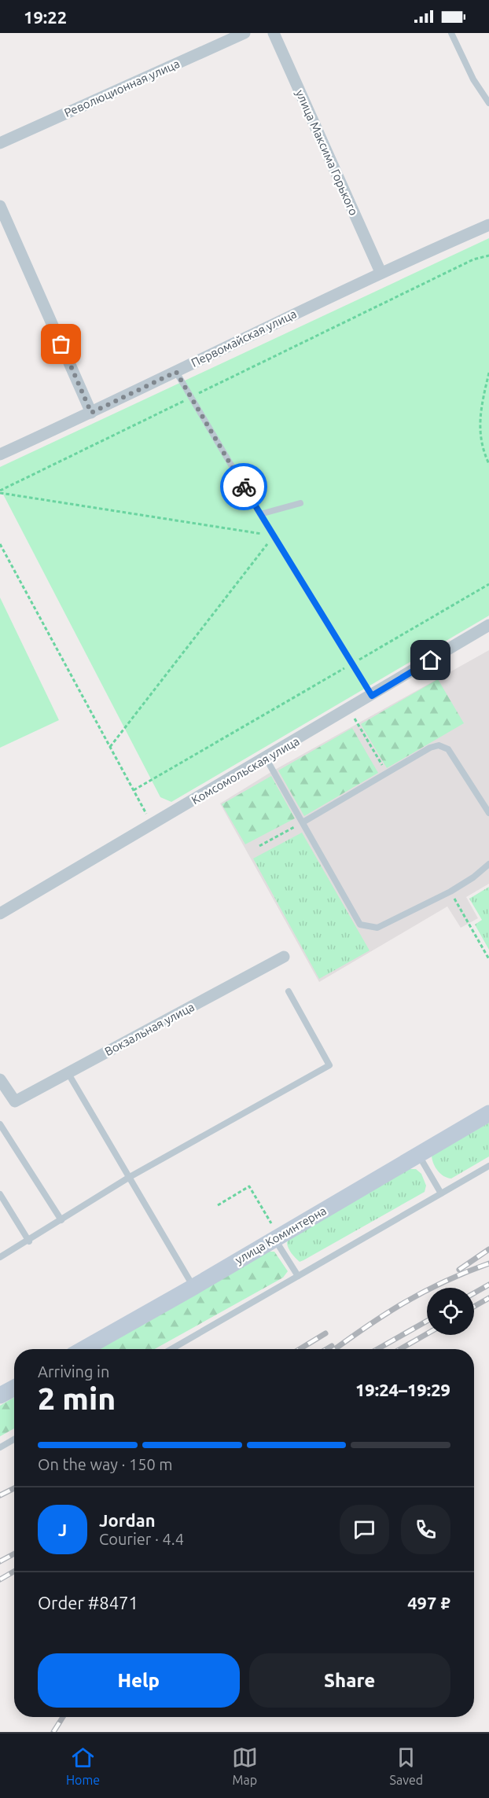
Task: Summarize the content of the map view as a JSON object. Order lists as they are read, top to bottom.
{
  "streets": {
    "street": [
      "Революционная улица",
      "улица Максима Горького",
      "Первомайская улица",
      "Комсомольская улица",
      "Вокзальная улица",
      "улица Коминтерна"
    ]
  },
  "crossings": [
    ["улица Максима Горького", "Первомайская улица"]
  ],
  "page": {
    "status": "19:22",
    "heading": ["2 min", "Arriving in", "19:24–19:29"],
    "panel": [
      "Jordan",
      "Courier · 4.4",
      "Order #8471",
      "497 ₽"
    ],
    "bar": "On the way · 150 m",
    "round": "J",
    "buttons": ["Help", "Share"],
    "tabs": ["Home", "Map", "Saved"]
  }
}
